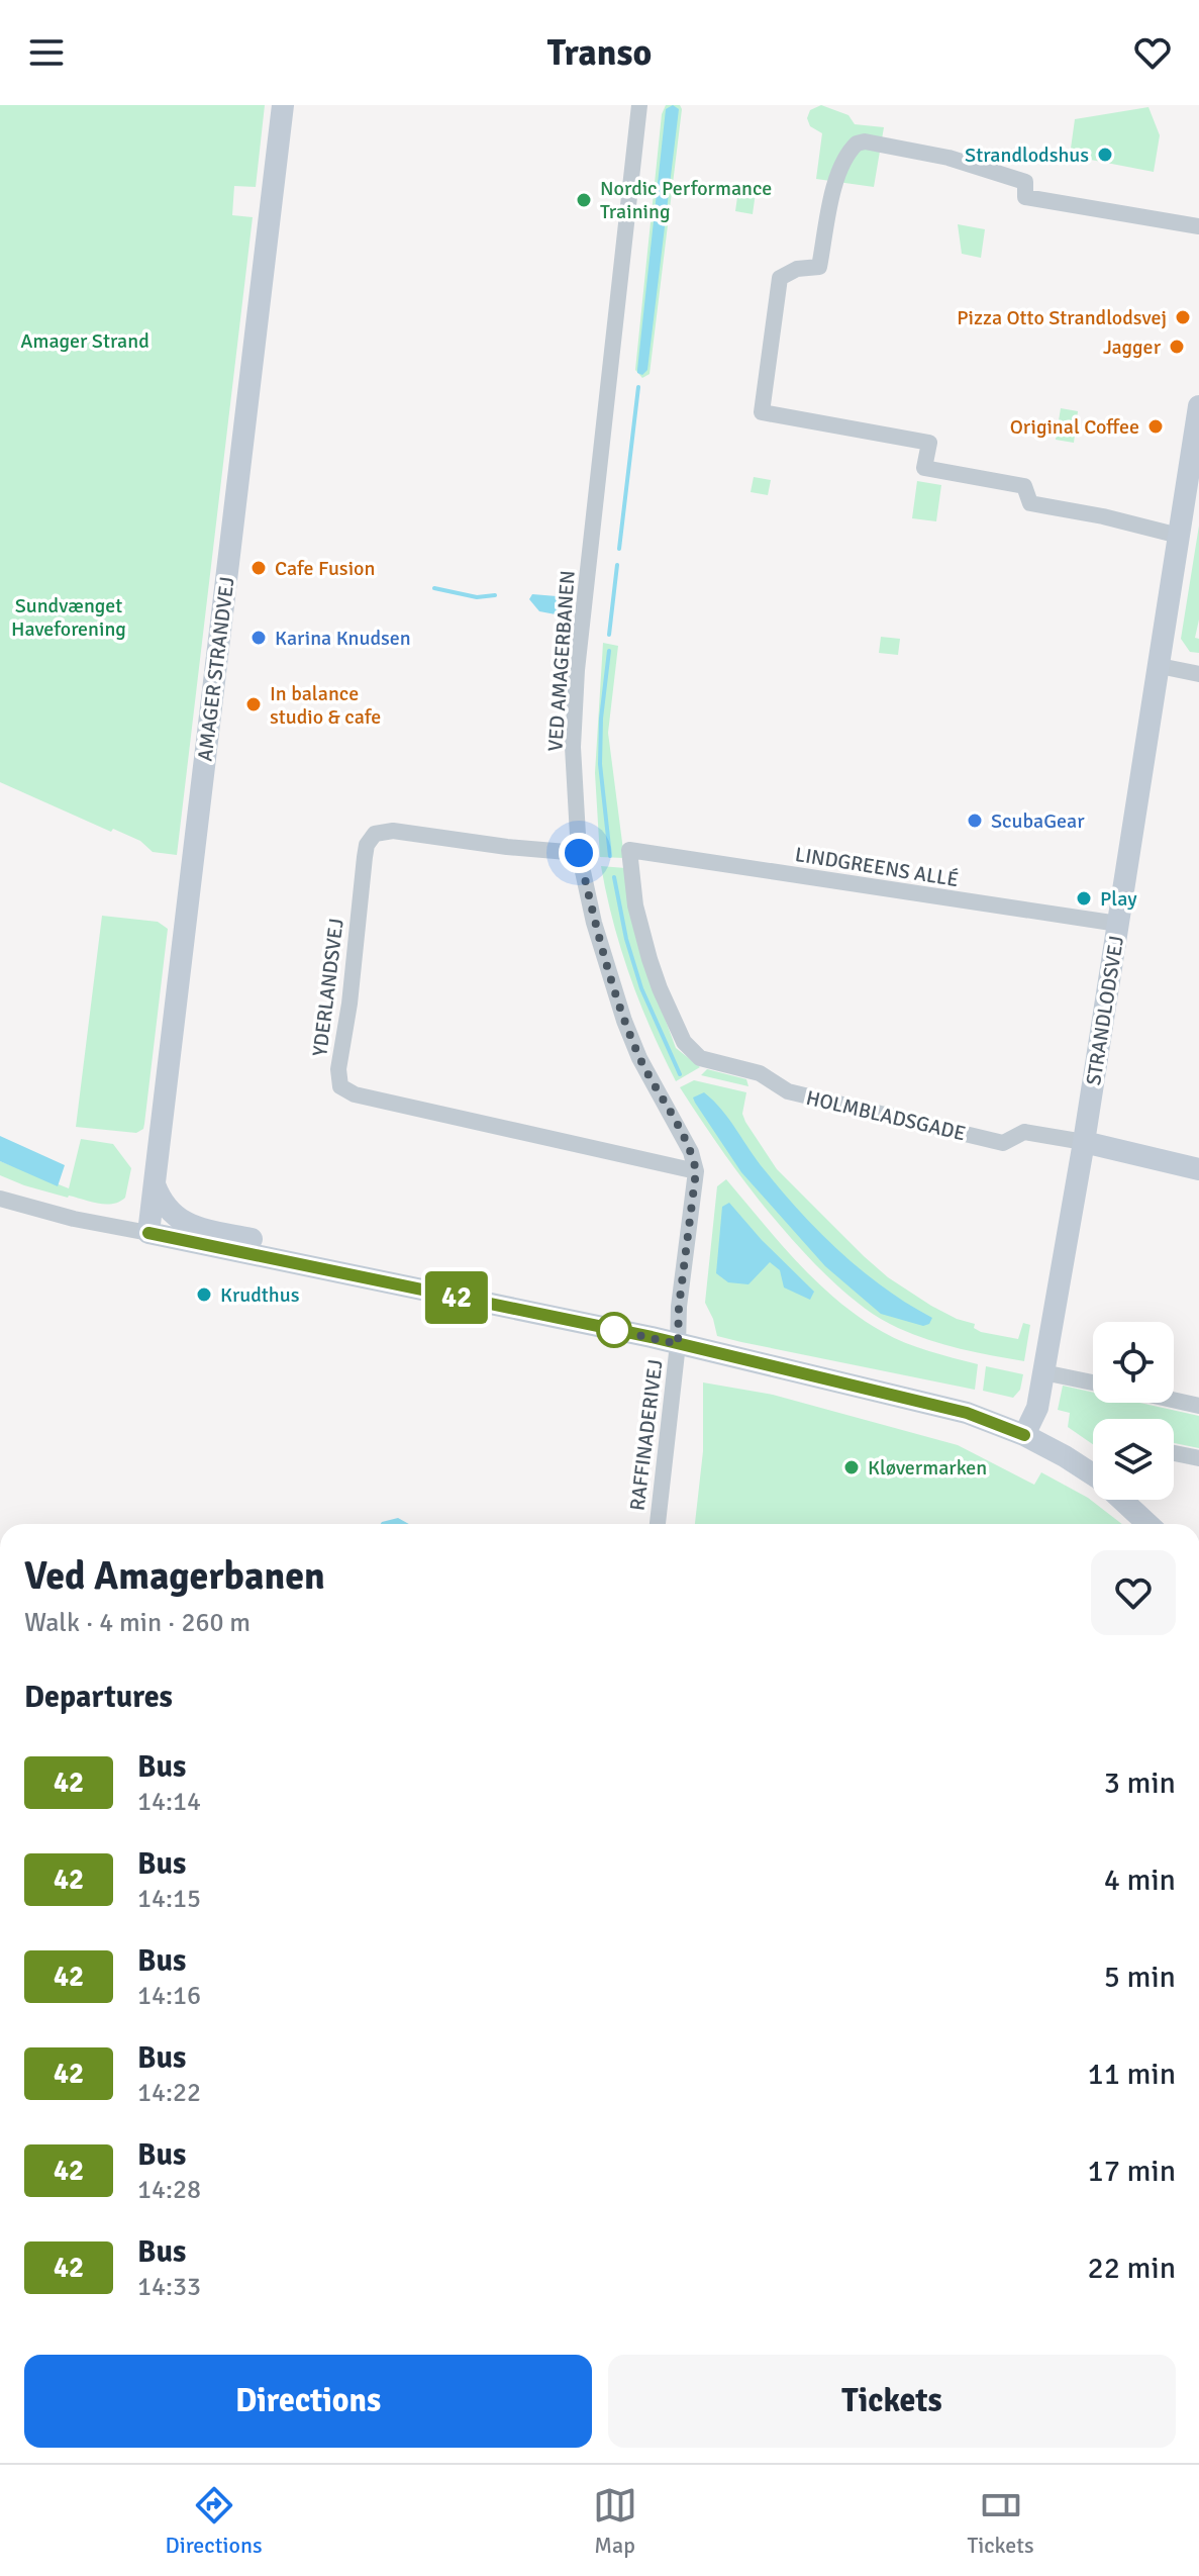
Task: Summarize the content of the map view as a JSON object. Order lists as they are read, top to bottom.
{
  "streets": {
    "street": [
      "VED AMAGERBANEN",
      "AMAGER STRANDVEJ",
      "LINDGREENS ALLÉ",
      "YDERLANDSVEJ",
      "STRANDLODSVEJ",
      "HOLMBLADSGADE",
      "RAFFINADERIVEJ"
    ]
  },
  "crossings": [
    ["VED AMAGERBANEN", "YDERLANDSVEJ"],
    ["VED AMAGERBANEN", "RAFFINADERIVEJ"],
    ["LINDGREENS ALLÉ", "STRANDLODSVEJ"],
    ["LINDGREENS ALLÉ", "HOLMBLADSGADE"],
    ["STRANDLODSVEJ", "HOLMBLADSGADE"]
  ],
  "parks": ["Amager Strand", "Sundvænget Haveforening"],
  "places": [
    "Strandlodshus",
    "Nordic Performance Training",
    "Pizza Otto Strandlodsvej",
    "Jagger",
    "Original Coffee",
    "Cafe Fusion",
    "Karina Knudsen",
    "In balance studio & cafe",
    "ScubaGear",
    "Play",
    "Krudthus",
    "Kløvermarken"
  ],
  "lines": ["bus line 42"],
  "page": {
    "header": "Transo",
    "on_map": "42",
    "heading": [
      ["Ved Amagerbanen", "Walk · 4 min · 260 m"],
      "Departures"
    ],
    "list": [
      {
        "mark": "42",
        "name": "Bus",
        "note": "14:14",
        "value": "3 min"
      },
      {
        "mark": "42",
        "name": "Bus",
        "note": "14:15",
        "value": "4 min"
      },
      {
        "mark": "42",
        "name": "Bus",
        "note": "14:16",
        "value": "5 min"
      },
      {
        "mark": "42",
        "name": "Bus",
        "note": "14:22",
        "value": "11 min"
      },
      {
        "mark": "42",
        "name": "Bus",
        "note": "14:28",
        "value": "17 min"
      },
      {
        "mark": "42",
        "name": "Bus",
        "note": "14:33",
        "value": "22 min"
      }
    ],
    "buttons": ["Directions", "Tickets"],
    "tabs": ["Directions", "Map", "Tickets"]
  }
}
